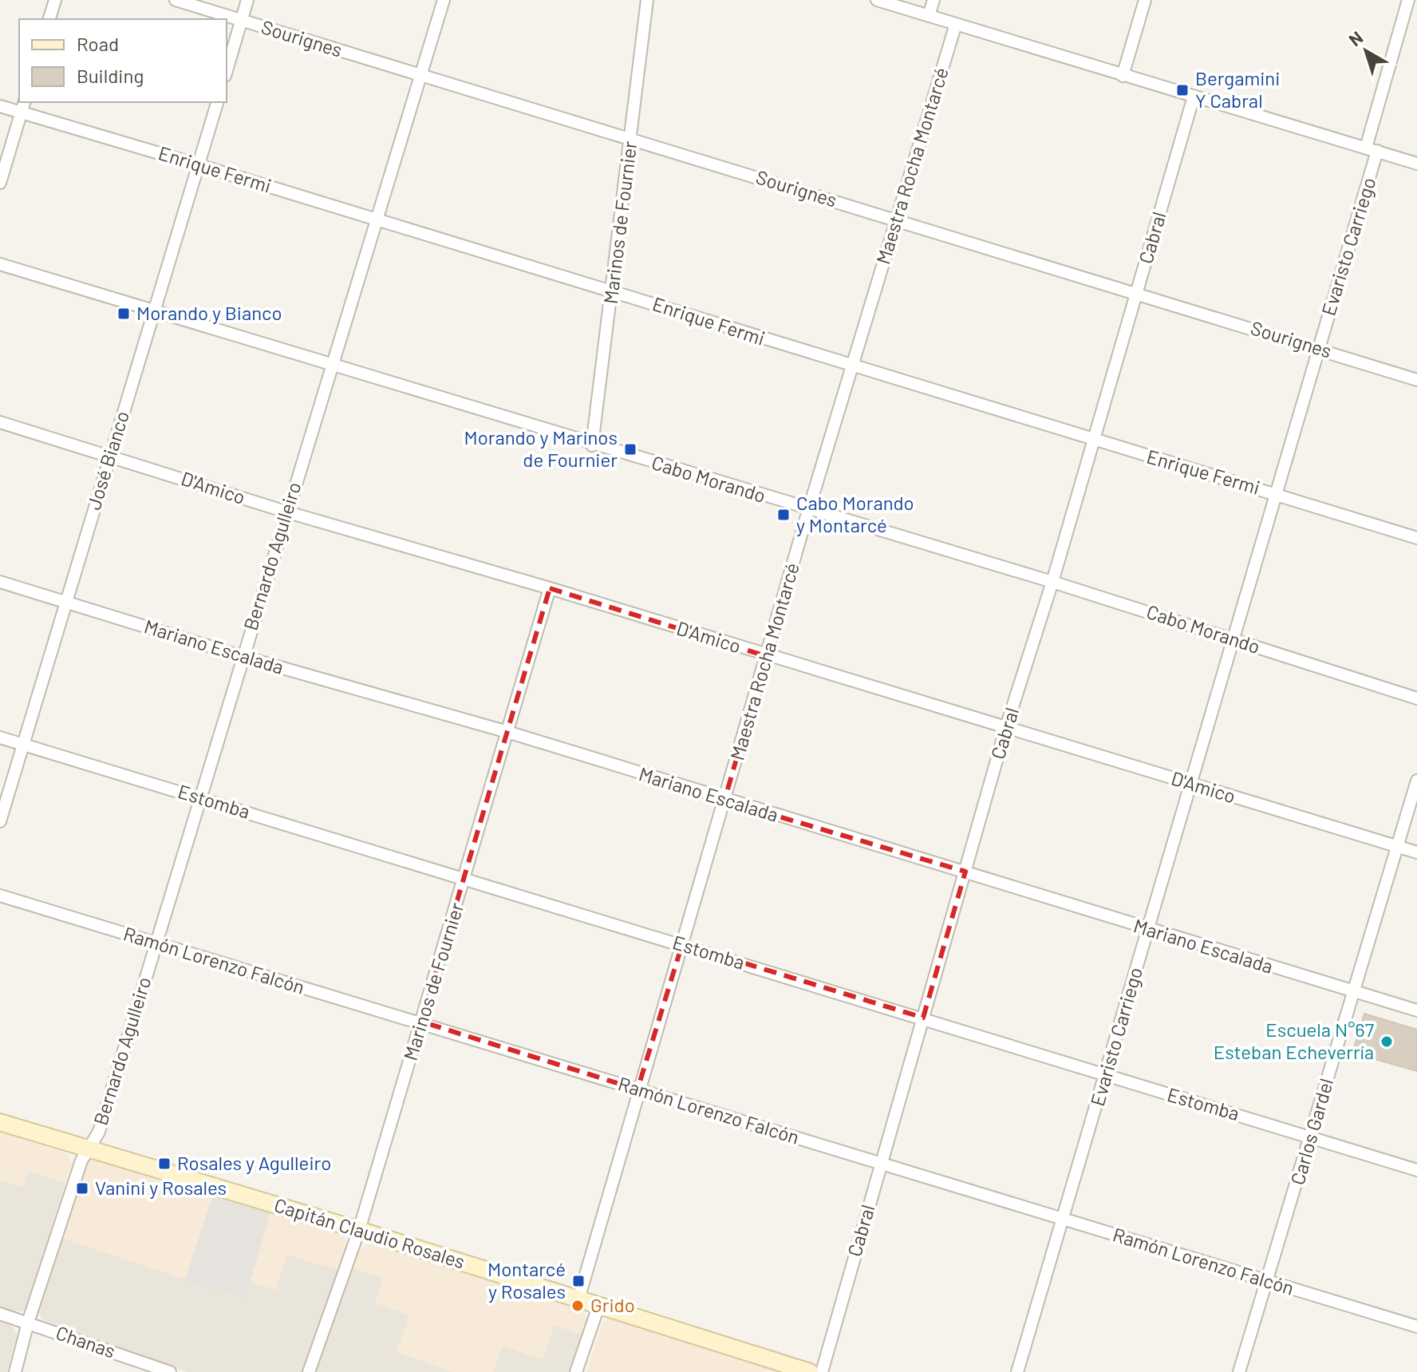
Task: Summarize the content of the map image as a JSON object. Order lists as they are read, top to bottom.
{
  "streets": {
    "street": [
      "Sourignes",
      "Maestra Rocha Montarcé",
      "Enrique Fermi",
      "Marinos de Fournier",
      "Cabral",
      "Evaristo Carriego",
      "José Bianco",
      "Cabo Morando",
      "D'Amico",
      "Bernardo Agulleiro",
      "Mariano Escalada",
      "Estomba",
      "Ramón Lorenzo Falcón",
      "Carlos Gardel",
      "Capitán Claudio Rosales",
      "Chanas"
    ]
  },
  "crossings": [
    ["Sourignes", "Maestra Rocha Montarcé"],
    ["Sourignes", "Marinos de Fournier"],
    ["Sourignes", "Cabral"],
    ["Sourignes", "Evaristo Carriego"],
    ["Sourignes", "Bernardo Agulleiro"],
    ["Maestra Rocha Montarcé", "Enrique Fermi"],
    ["Maestra Rocha Montarcé", "Cabo Morando"],
    ["Maestra Rocha Montarcé", "D'Amico"],
    ["Maestra Rocha Montarcé", "Mariano Escalada"],
    ["Maestra Rocha Montarcé", "Estomba"],
    ["Maestra Rocha Montarcé", "Ramón Lorenzo Falcón"],
    ["Maestra Rocha Montarcé", "Capitán Claudio Rosales"],
    ["Enrique Fermi", "Marinos de Fournier"],
    ["Enrique Fermi", "Cabral"],
    ["Enrique Fermi", "Evaristo Carriego"],
    ["Enrique Fermi", "José Bianco"],
    ["Enrique Fermi", "Bernardo Agulleiro"],
    ["Marinos de Fournier", "Cabo Morando"],
    ["Marinos de Fournier", "D'Amico"],
    ["Marinos de Fournier", "Mariano Escalada"],
    ["Marinos de Fournier", "Estomba"],
    ["Marinos de Fournier", "Ramón Lorenzo Falcón"],
    ["Marinos de Fournier", "Capitán Claudio Rosales"],
    ["Cabral", "Cabo Morando"],
    ["Cabral", "D'Amico"],
    ["Cabral", "Mariano Escalada"],
    ["Cabral", "Estomba"],
    ["Cabral", "Ramón Lorenzo Falcón"],
    ["Evaristo Carriego", "Cabo Morando"],
    ["Evaristo Carriego", "D'Amico"],
    ["Evaristo Carriego", "Mariano Escalada"],
    ["Evaristo Carriego", "Estomba"],
    ["Evaristo Carriego", "Ramón Lorenzo Falcón"],
    ["José Bianco", "Cabo Morando"],
    ["José Bianco", "D'Amico"],
    ["José Bianco", "Mariano Escalada"],
    ["José Bianco", "Estomba"],
    ["Cabo Morando", "Bernardo Agulleiro"],
    ["D'Amico", "Bernardo Agulleiro"],
    ["D'Amico", "Carlos Gardel"],
    ["Bernardo Agulleiro", "Mariano Escalada"],
    ["Bernardo Agulleiro", "Estomba"],
    ["Bernardo Agulleiro", "Ramón Lorenzo Falcón"],
    ["Bernardo Agulleiro", "Capitán Claudio Rosales"],
    ["Bernardo Agulleiro", "Chanas"],
    ["Mariano Escalada", "Carlos Gardel"],
    ["Estomba", "Carlos Gardel"],
    ["Ramón Lorenzo Falcón", "Carlos Gardel"]
  ],
  "places": {
    "transit": [
      "Bergamini Y Cabral",
      "Morando y Bianco",
      "Morando y Marinos de Fournier",
      "Cabo Morando y Montarcé",
      "Rosales y Agulleiro",
      "Vanini y Rosales",
      "Montarcé y Rosales"
    ],
    "other": ["Escuela N°67 Esteban Echeverría", "Grido"]
  },
  "legend": ["Road", "Building"],
  "north": "top left"
}
